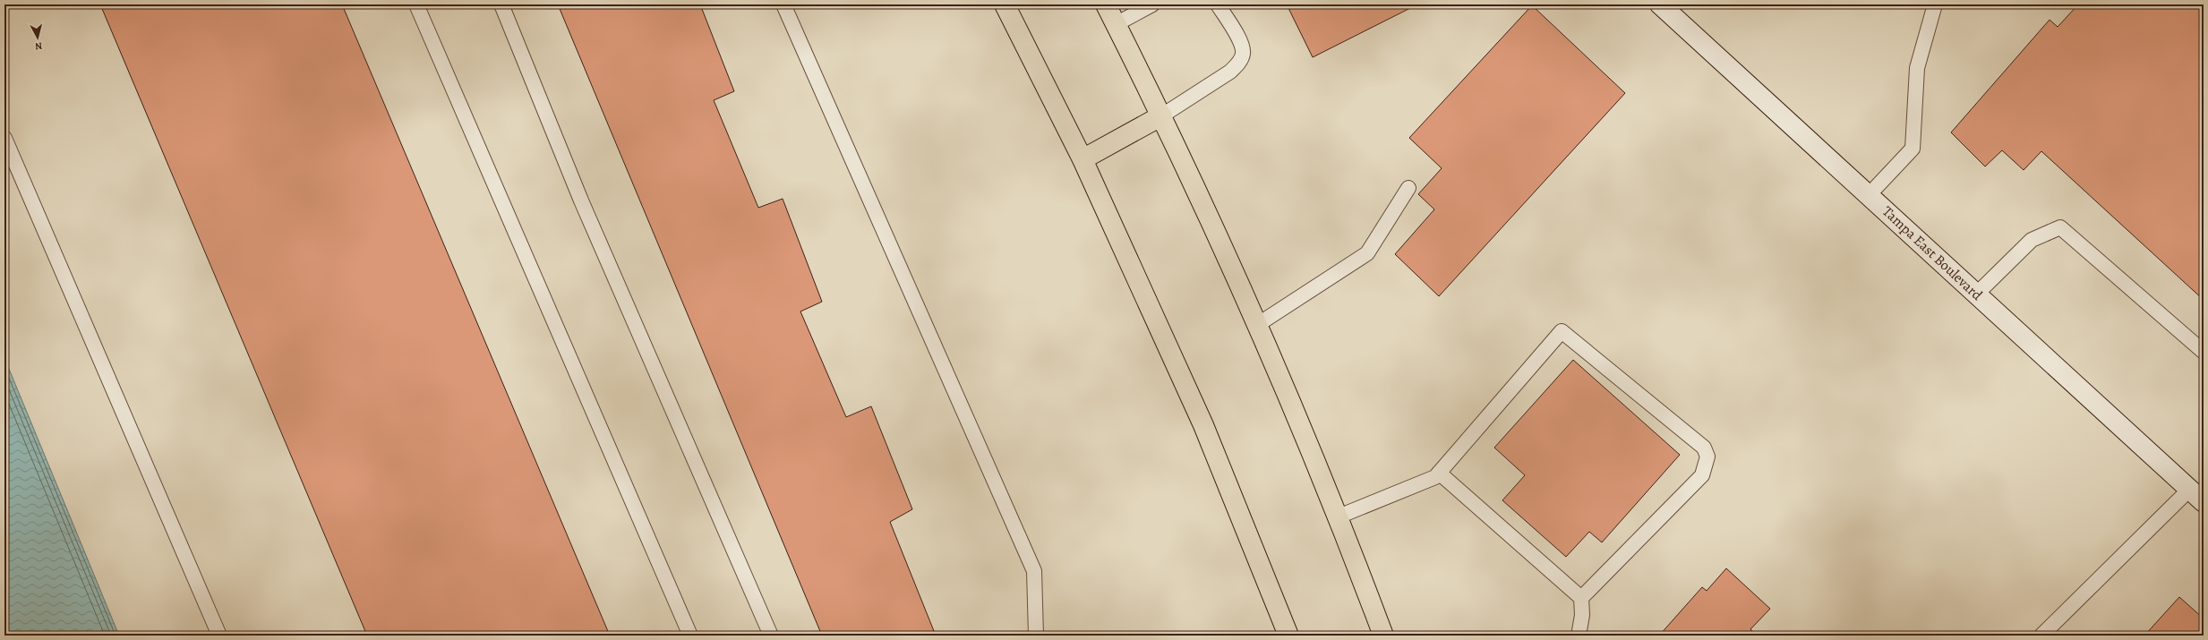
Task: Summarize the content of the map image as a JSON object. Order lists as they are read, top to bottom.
{
  "streets": {
    "main road": ["Tampa East Boulevard"]
  },
  "north": "bottom"
}
